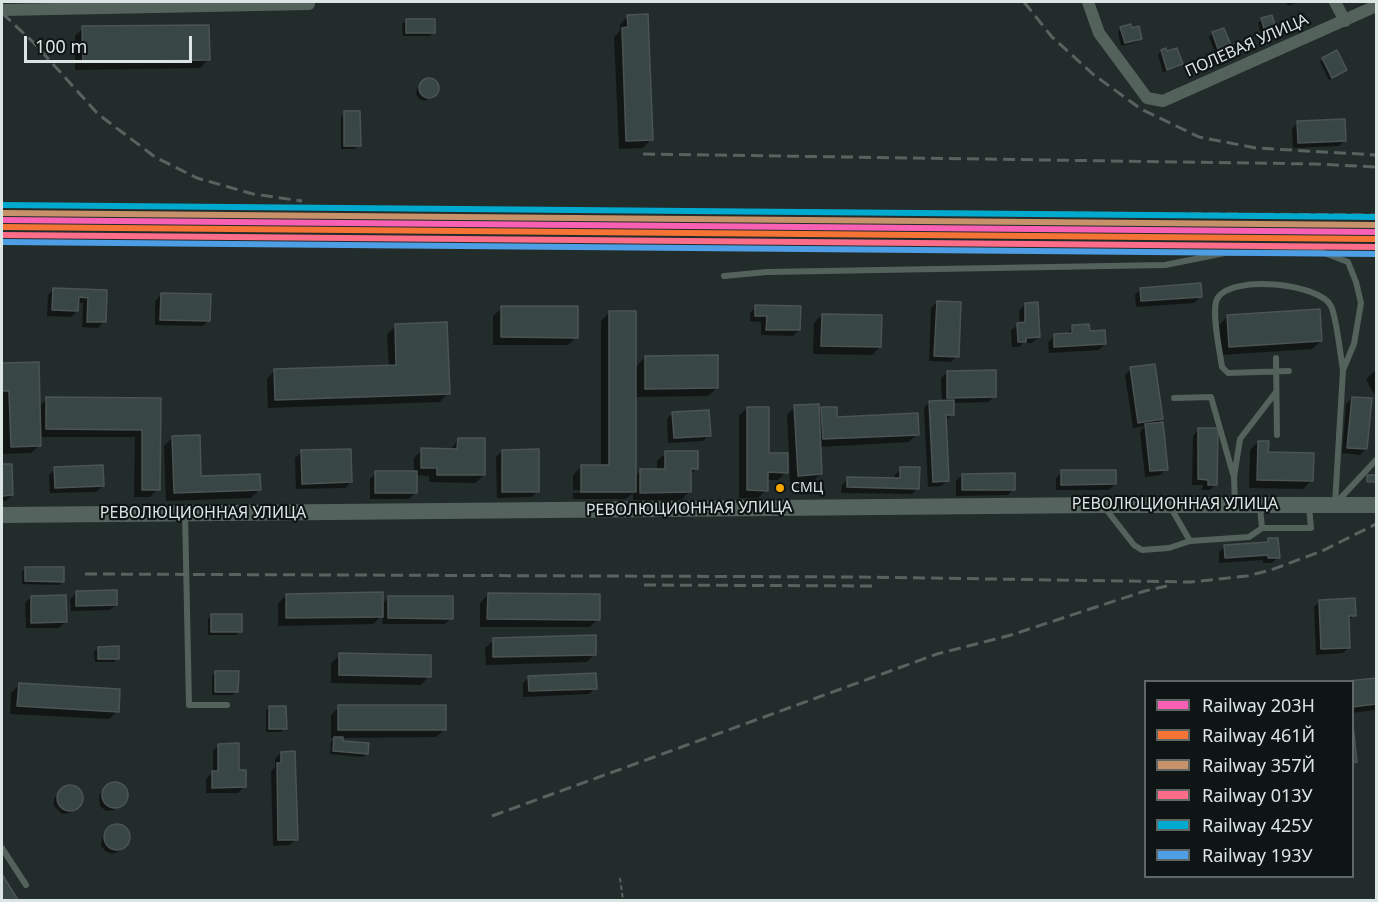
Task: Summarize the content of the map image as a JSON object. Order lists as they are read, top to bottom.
{
  "streets": {
    "main road": ["РЕВОЛЮЦИОННАЯ УЛИЦА"],
    "street": ["ПОЛЕВАЯ УЛИЦА"]
  },
  "places": ["СМЦ"],
  "lines": [
    "rail line 425У",
    "rail line 357Й",
    "rail line 203Н",
    "rail line 461Й",
    "rail line 013У",
    "rail line 193У"
  ],
  "legend": [
    "Railway 203Н",
    "Railway 461Й",
    "Railway 357Й",
    "Railway 013У",
    "Railway 425У",
    "Railway 193У"
  ],
  "scale_bar": "100 m"
}
